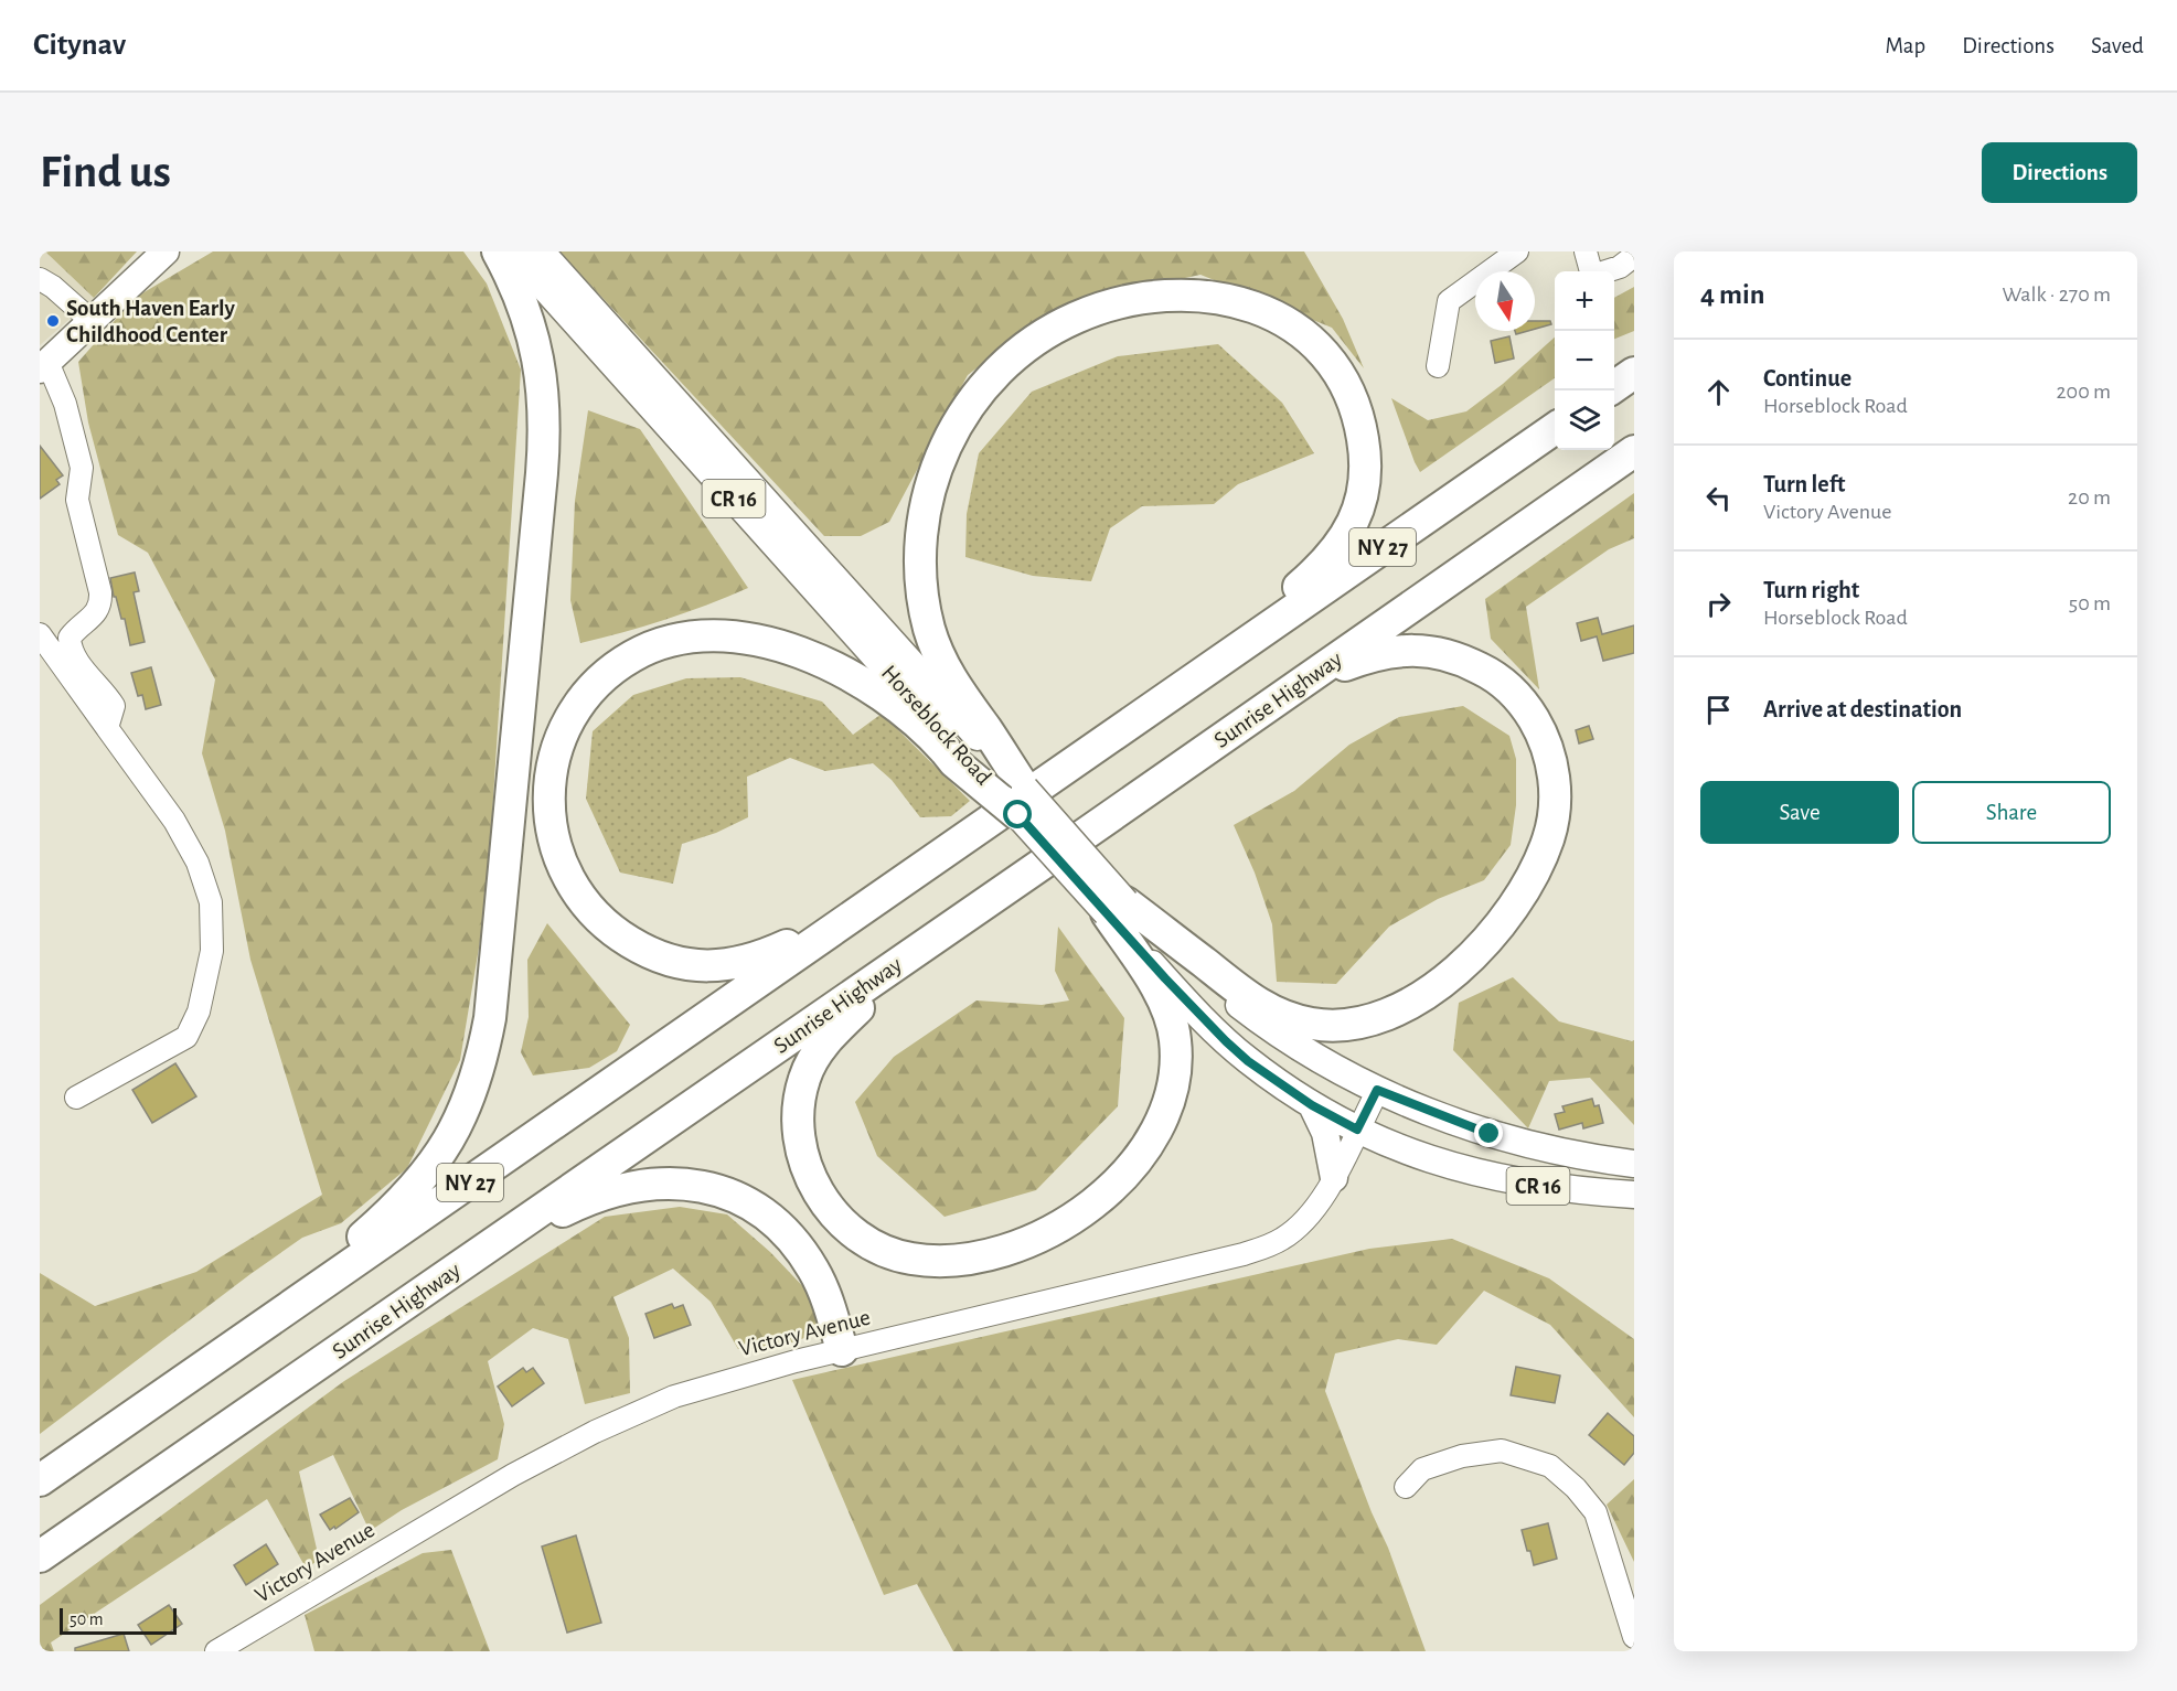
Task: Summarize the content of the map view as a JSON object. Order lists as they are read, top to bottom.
{
  "streets": {
    "highway": ["NY 27", "Sunrise Highway"],
    "main road": ["CR 16", "Horseblock Road"],
    "street": ["Victory Avenue"]
  },
  "crossings": [
    ["CR 16", "Victory Avenue"]
  ],
  "places": ["South Haven Early Childhood Center"],
  "scale_bar": "50 m",
  "north": "bottom",
  "page": {
    "header": "Citynav",
    "nav": ["Map", "Directions", "Saved"],
    "buttons": [
      "Directions",
      ["Save", "Share"]
    ],
    "title": "Find us",
    "heading": ["4 min", "Walk · 270 m"],
    "map_buttons": ["+", "−"],
    "list": [
      ["Continue", "Horseblock Road", "200 m"],
      ["Turn left", "Victory Avenue", "20 m"],
      ["Turn right", "Horseblock Road", "50 m"],
      "Arrive at destination"
    ],
    "scale": "50 m"
  }
}
